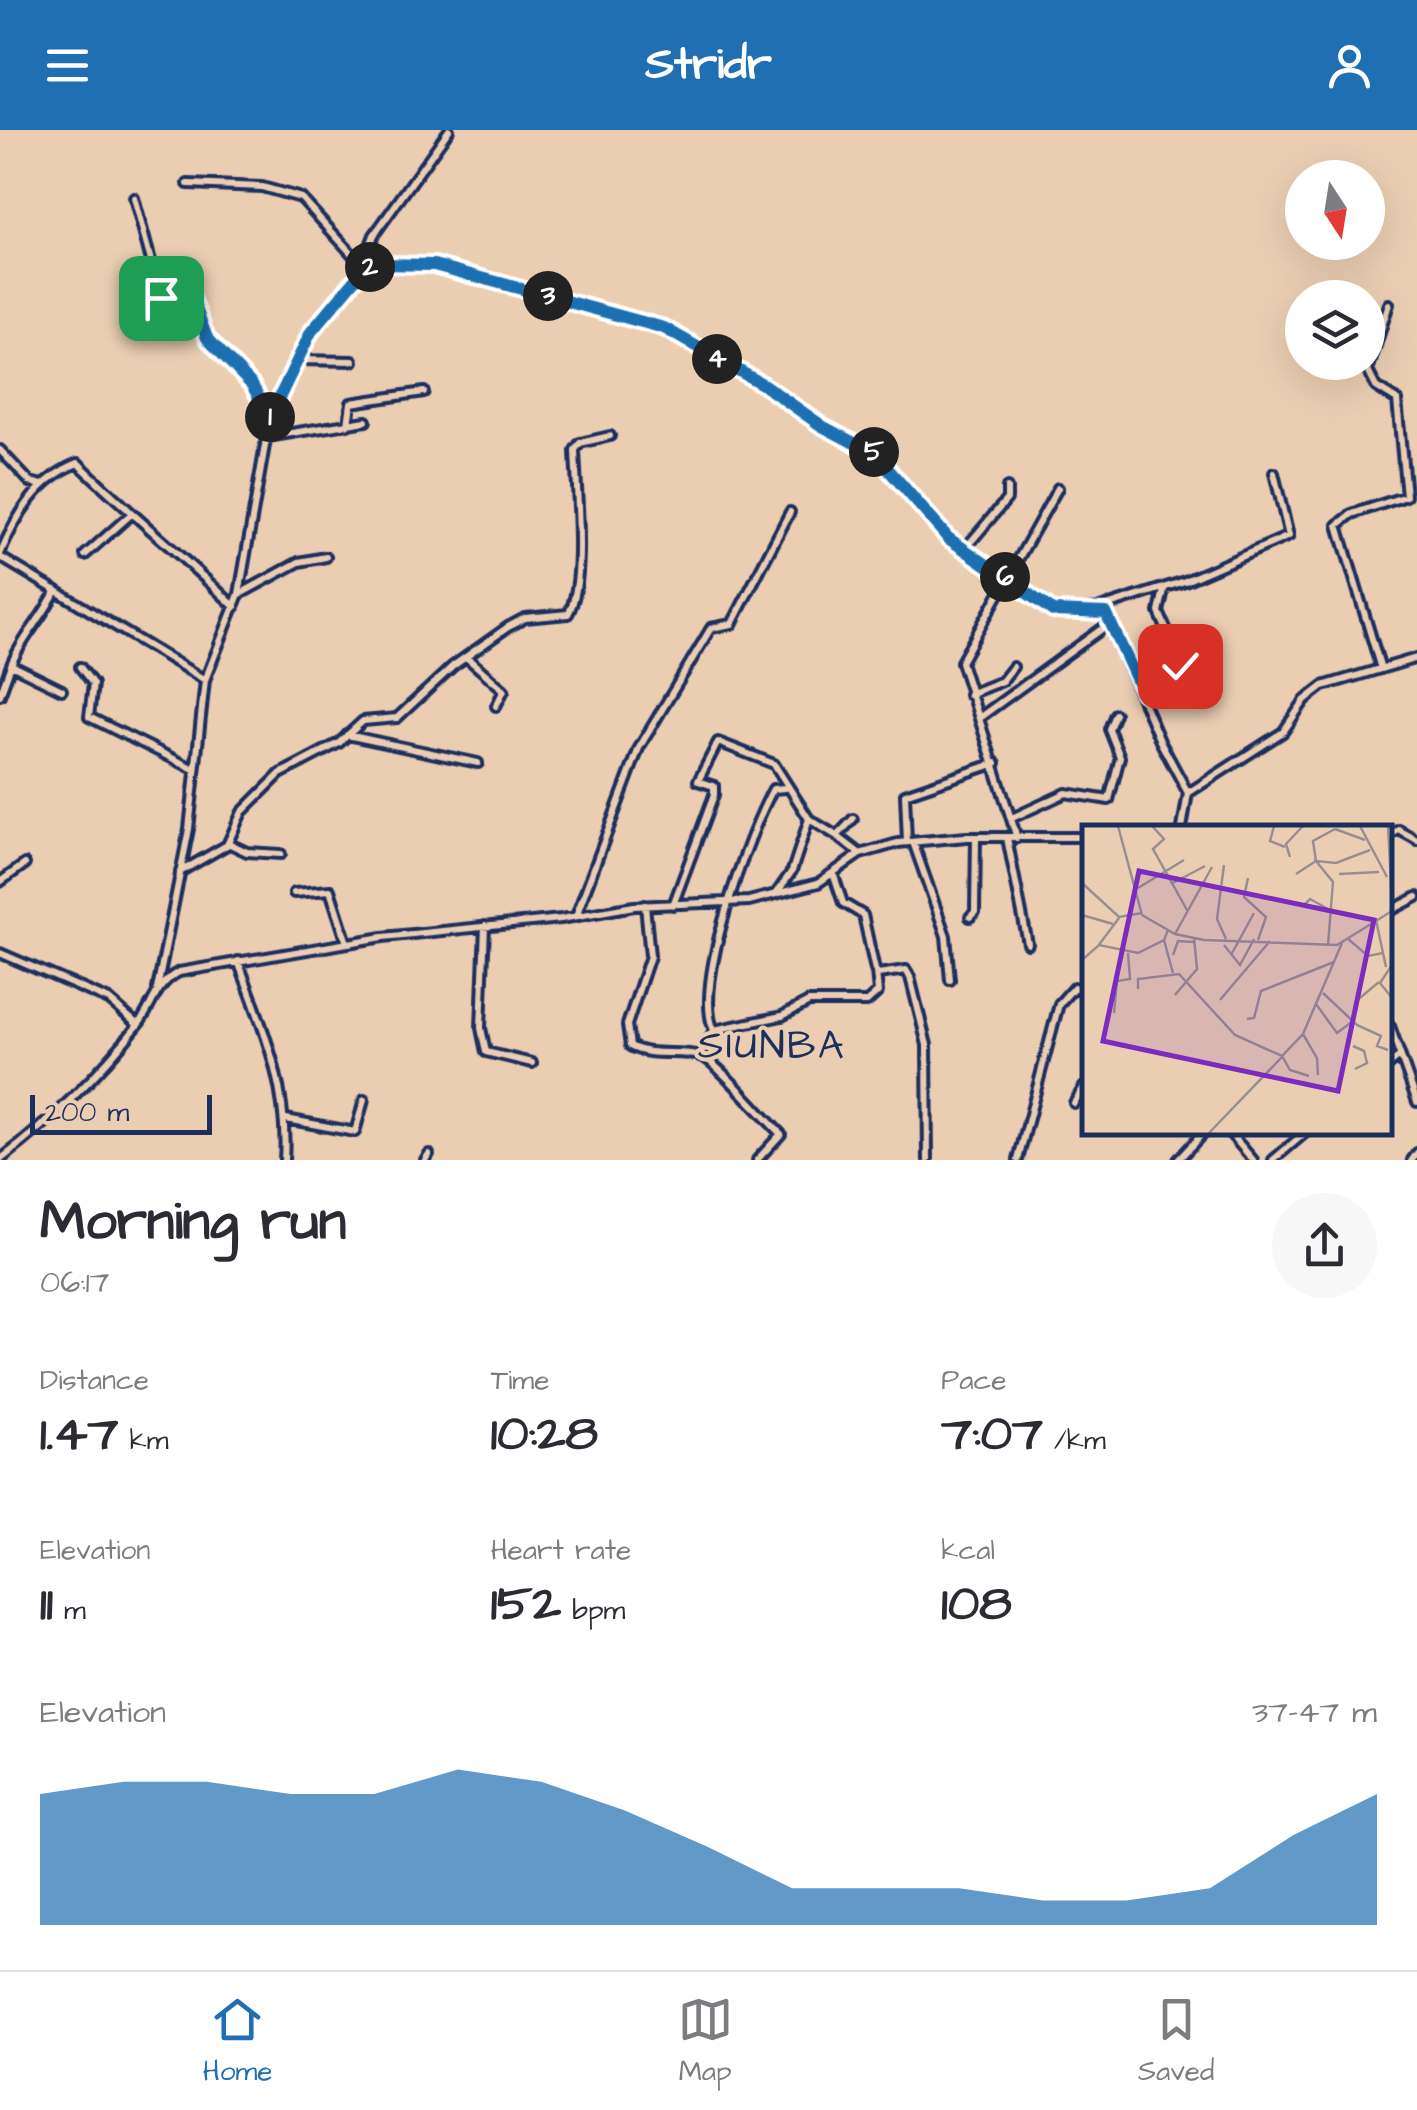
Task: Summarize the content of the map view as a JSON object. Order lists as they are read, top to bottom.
{
  "districts": ["SIUNBA"],
  "scale_bar": "200 m",
  "north": "bottom",
  "page": {
    "header": "Stridr",
    "pins": [
      "2",
      "3",
      "4",
      "1",
      "5",
      "6"
    ],
    "scale": "200 m",
    "heading": ["Morning run", "06:17"],
    "stats": [
      ["Distance", "1.47 km"],
      ["Time", "10:28"],
      ["Pace", "7:07 /km"],
      ["Elevation", "11 m"],
      ["Heart rate", "152 bpm"],
      ["kcal", "108"]
    ],
    "chart": ["Elevation", "37–47 m"],
    "tabs": ["Home", "Map", "Saved"]
  }
}
